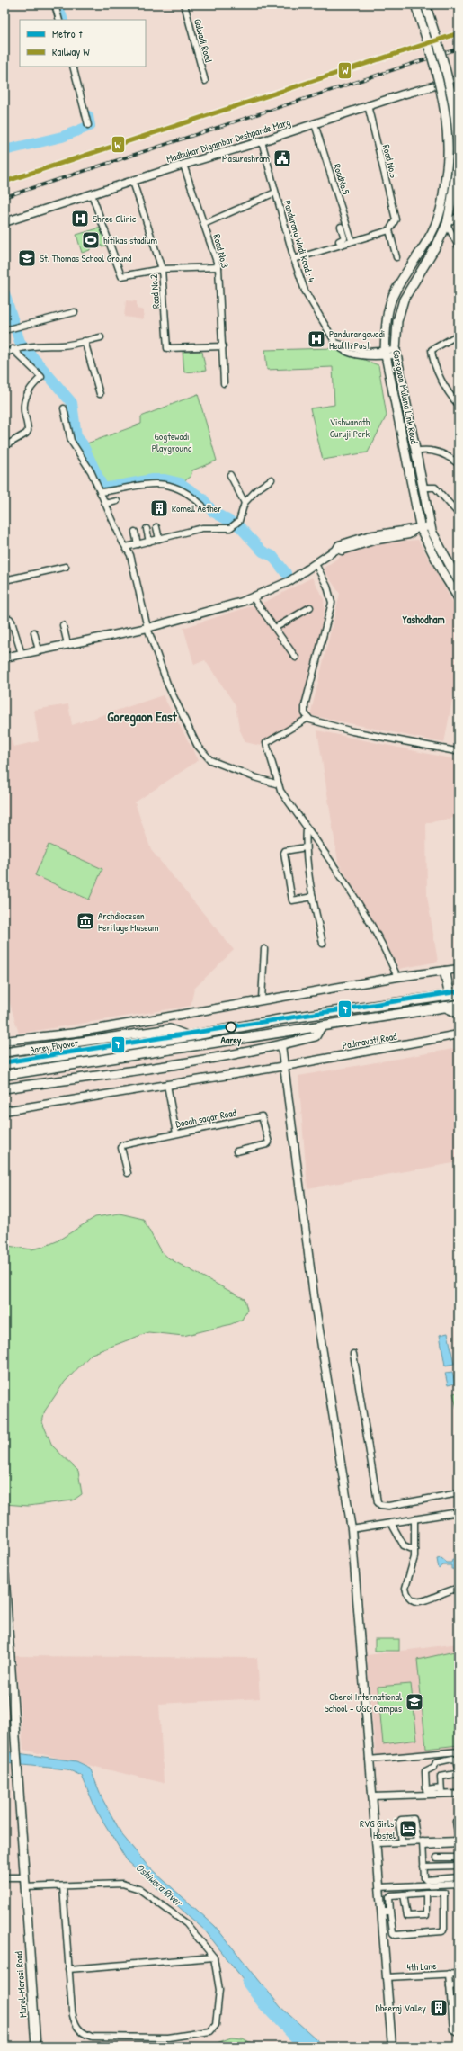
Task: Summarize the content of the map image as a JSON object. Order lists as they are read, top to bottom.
{
  "streets": {
    "highway": ["Aarey Flyover"],
    "main road": ["Goregaon Mulund Link Road", "Marol-Marosi Road"],
    "street": [
      "Galwadi Road",
      "Madhukar Digambar Deshpande Marg",
      "Road No.6",
      "RoadNo.5",
      "Pandurang Wadi Road : 4",
      "Road No.3",
      "Road No.2",
      "Padmavati Road",
      "Doodh sagar Road",
      "4th Lane"
    ]
  },
  "crossings": [
    ["Madhukar Digambar Deshpande Marg", "Road No.6"],
    ["Madhukar Digambar Deshpande Marg", "RoadNo.5"],
    ["Madhukar Digambar Deshpande Marg", "Pandurang Wadi Road : 4"],
    ["Madhukar Digambar Deshpande Marg", "Road No.3"],
    ["Madhukar Digambar Deshpande Marg", "Road No.2"],
    ["Pandurang Wadi Road : 4", "Goregaon Mulund Link Road"],
    ["Road No.3", "Road No.2"]
  ],
  "districts": ["Yashodham", "Goregaon East"],
  "water": ["Oshiwara River"],
  "parks": ["Vishwanath Guruji Park", "Gogtewadi Playground"],
  "places": {
    "public building": ["Masurashram"],
    "hospital": ["Shree Clinic", "Pandurangawadi Health Post"],
    "sports": ["hitikas stadium"],
    "school or university": ["St. Thomas School Ground", "Oberoi International School - OGC Campus"],
    "building": ["Romell Aether", "Dheeraj Valley"],
    "museum": ["Archdiocesan Heritage Museum"],
    "other": ["Aarey"],
    "hotel": ["RVG Girls' Hostel"]
  },
  "lines": ["rail line W", "metro line 7"],
  "legend": ["Metro 7", "Railway W"]
}
